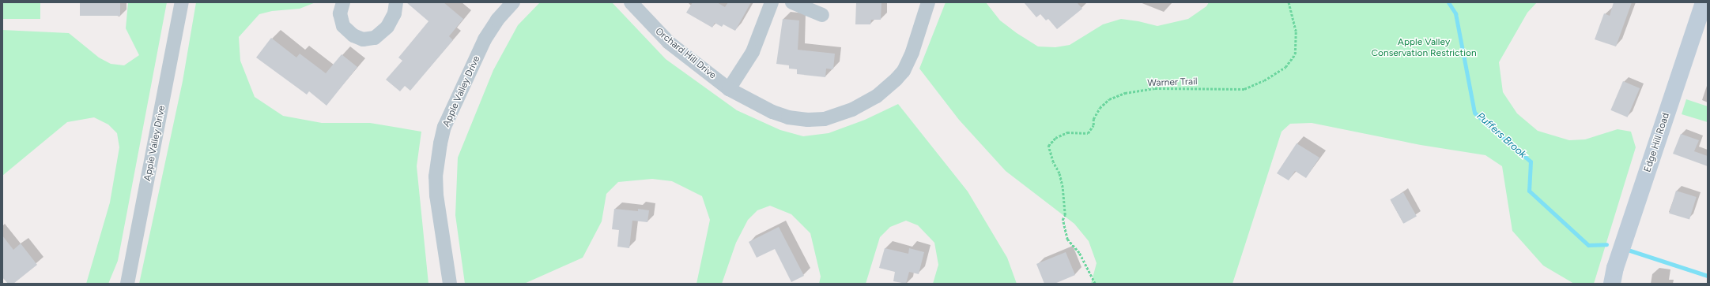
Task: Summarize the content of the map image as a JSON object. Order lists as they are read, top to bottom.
{
  "streets": {
    "main road": ["Edge Hill Road"],
    "street": ["Orchard Hill Drive", "Apple Valley Drive"],
    "path": ["Warner Trail"]
  },
  "water": ["Puffers Brook"],
  "parks": ["Apple Valley Conservation Restriction"]
}
